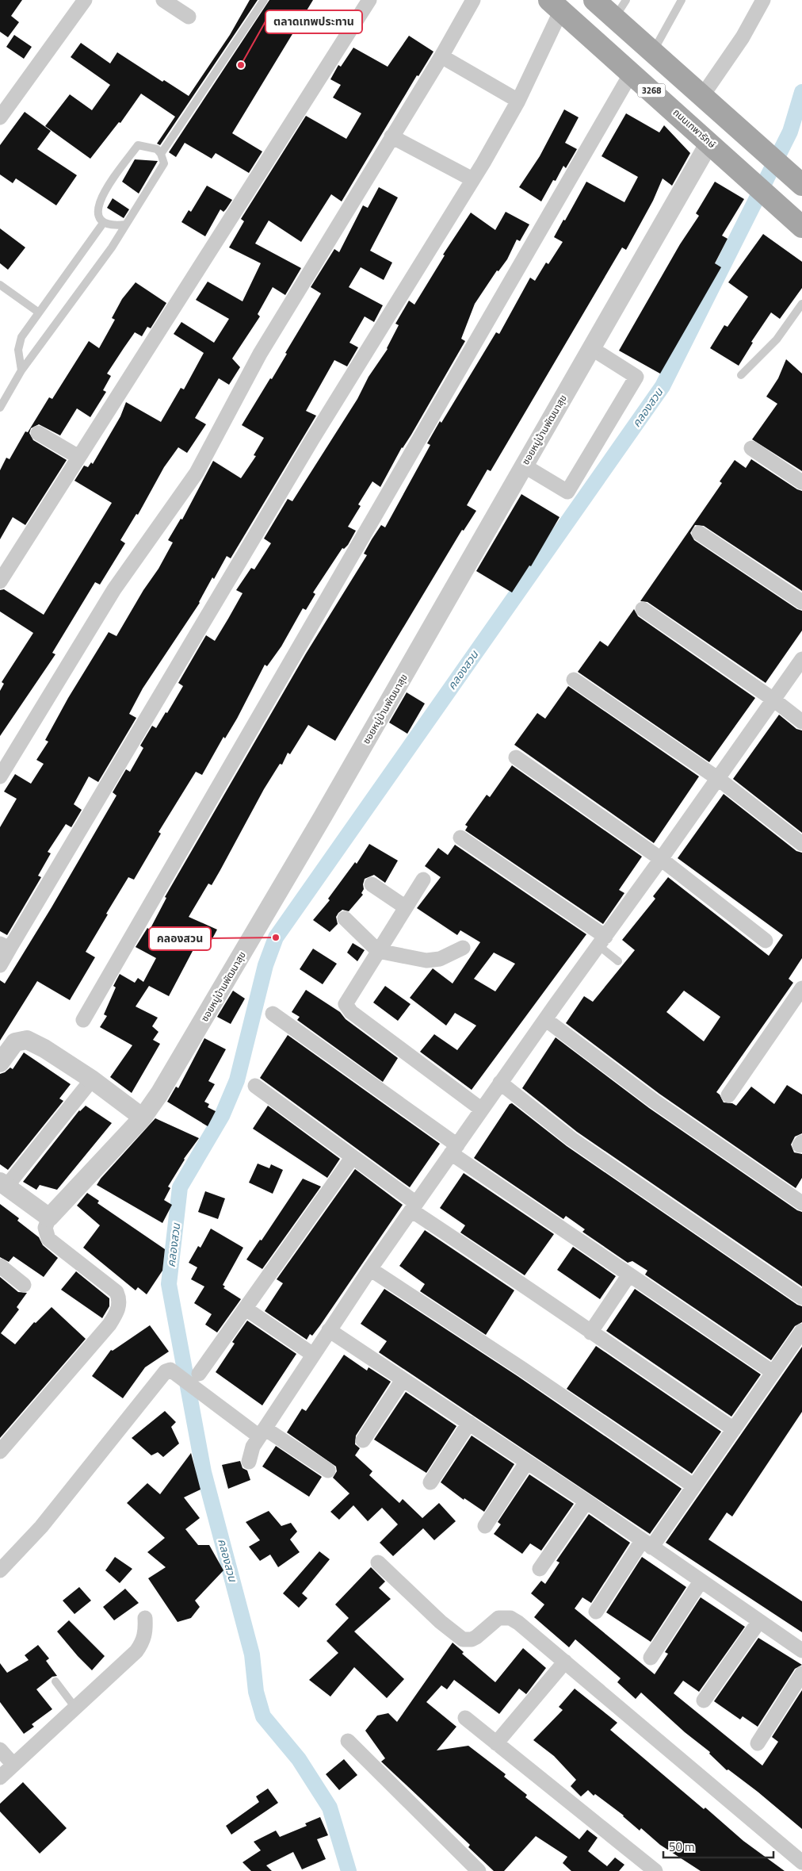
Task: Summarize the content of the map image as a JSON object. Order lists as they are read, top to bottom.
{
  "streets": {
    "main road": ["3268", "ถนนเทพารักษ์"],
    "street": ["ซอยหมู่บ้านพัฒนาสุข"]
  },
  "crossings": [
    ["ถนนเทพารักษ์", "ซอยหมู่บ้านพัฒนาสุข"]
  ],
  "water": ["คลองสวน"],
  "places": ["ตลาดเทพประทาน", "คลองสวน"],
  "scale_bar": "50 m"
}
